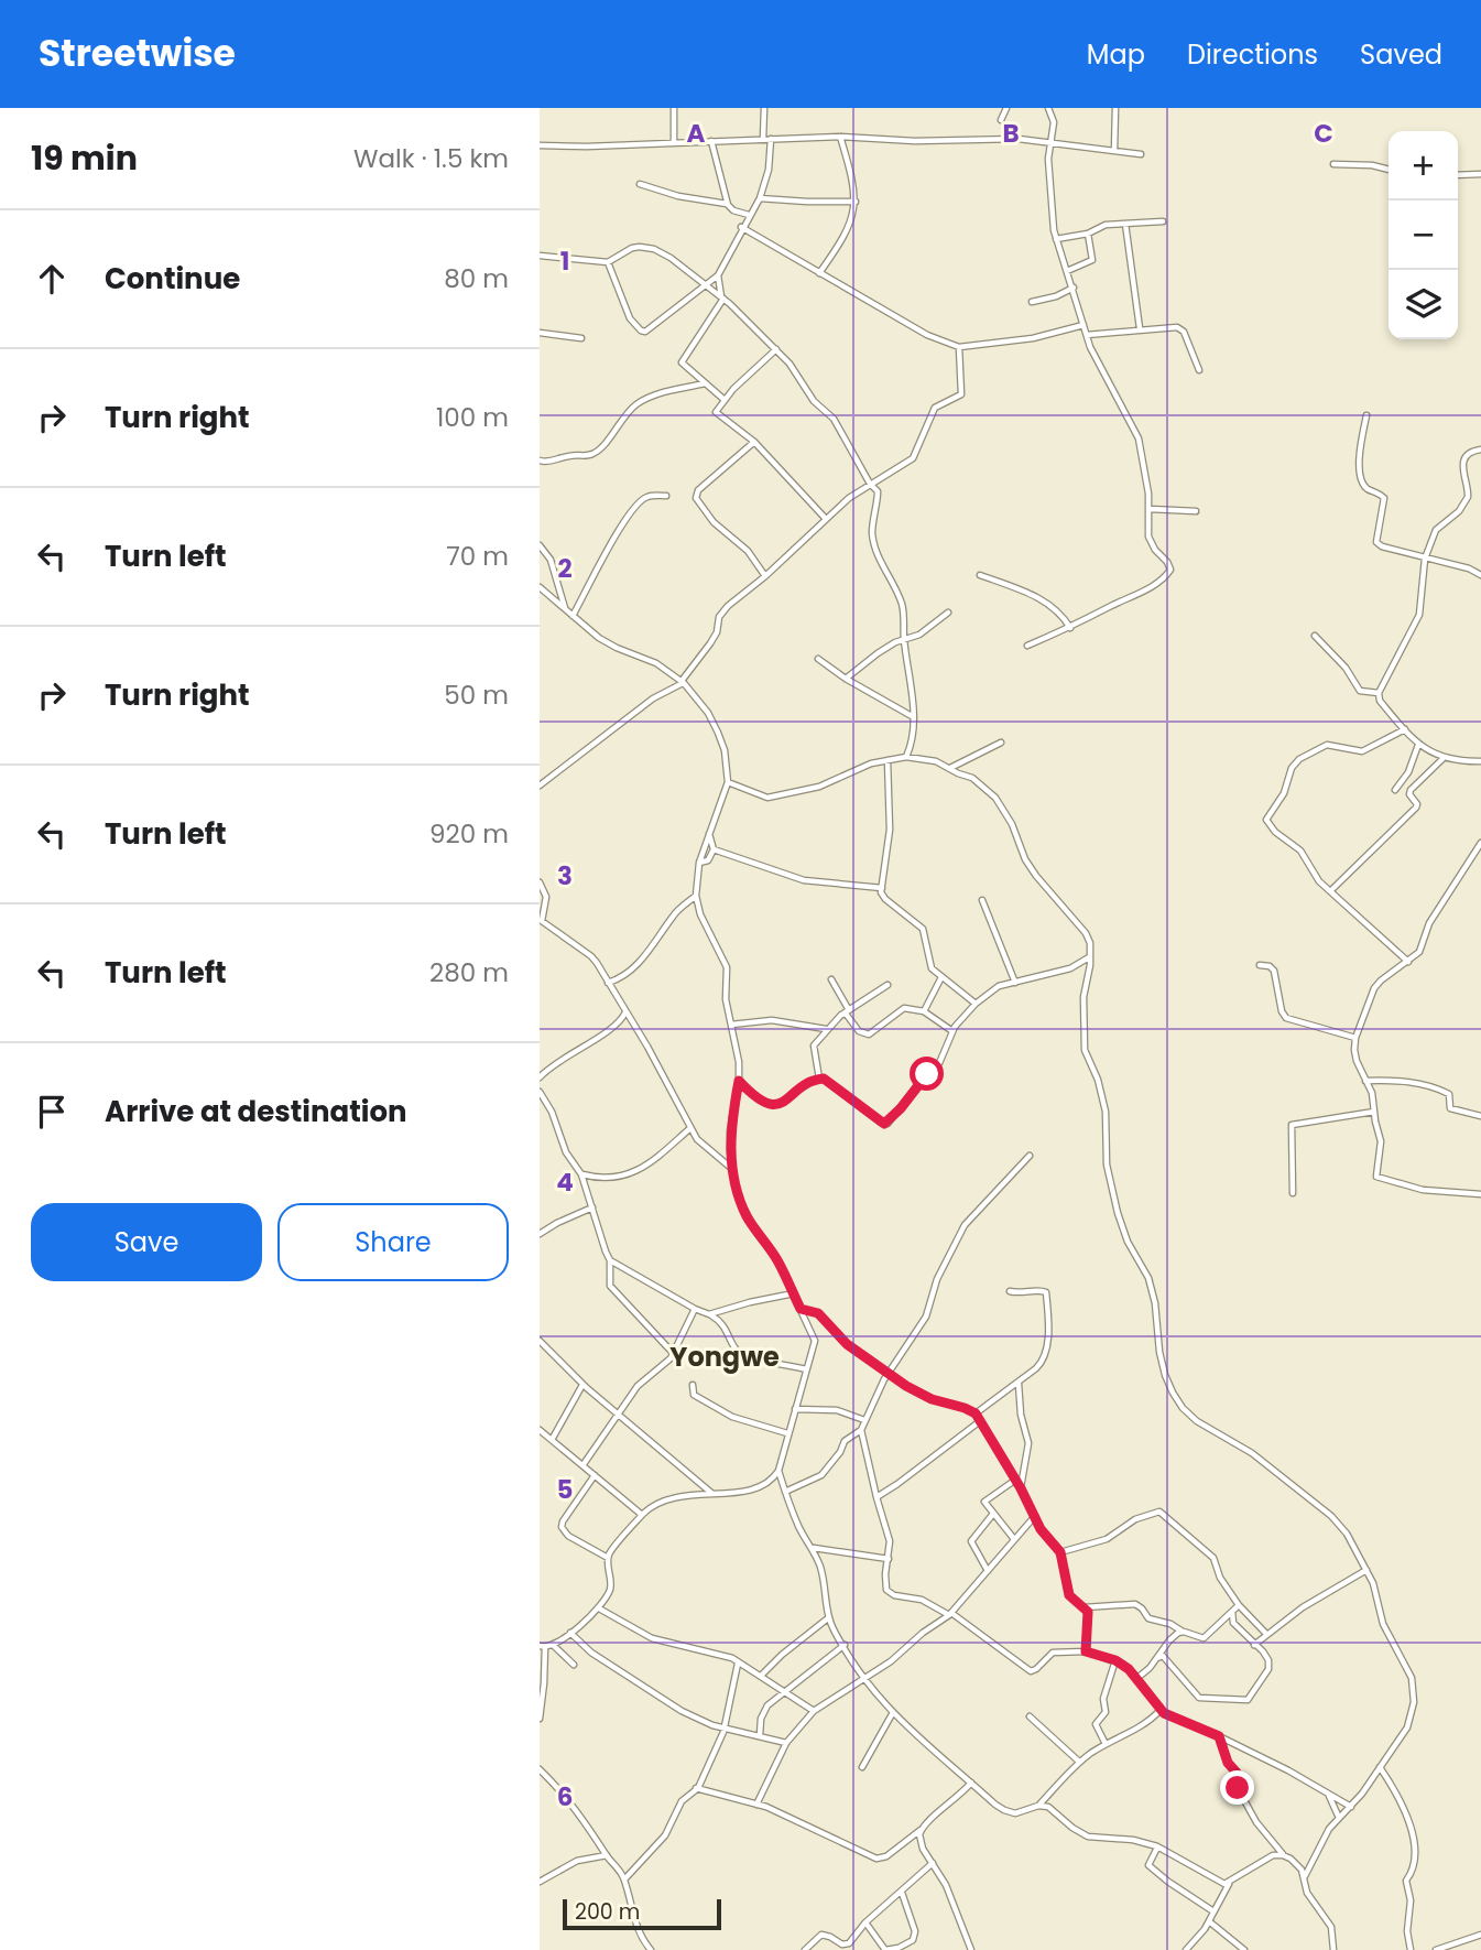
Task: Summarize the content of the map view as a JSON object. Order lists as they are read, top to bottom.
{
  "districts": ["Yongwe"],
  "scale_bar": "200 m",
  "page": {
    "header": "Streetwise",
    "nav": ["Map", "Directions", "Saved"],
    "heading": ["19 min", "Walk · 1.5 km"],
    "map_buttons": ["+", "−"],
    "list": [
      ["Continue", "80 m"],
      ["Turn right", "100 m"],
      ["Turn left", "70 m"],
      ["Turn right", "50 m"],
      ["Turn left", "920 m"],
      ["Turn left", "280 m"],
      "Arrive at destination"
    ],
    "buttons": ["Save", "Share"],
    "scale": "200 m"
  },
  "grid": {
    "columns": ["A", "B", "C"],
    "rows": [
      "1",
      "2",
      "3",
      "4",
      "5",
      "6"
    ]
  }
}
